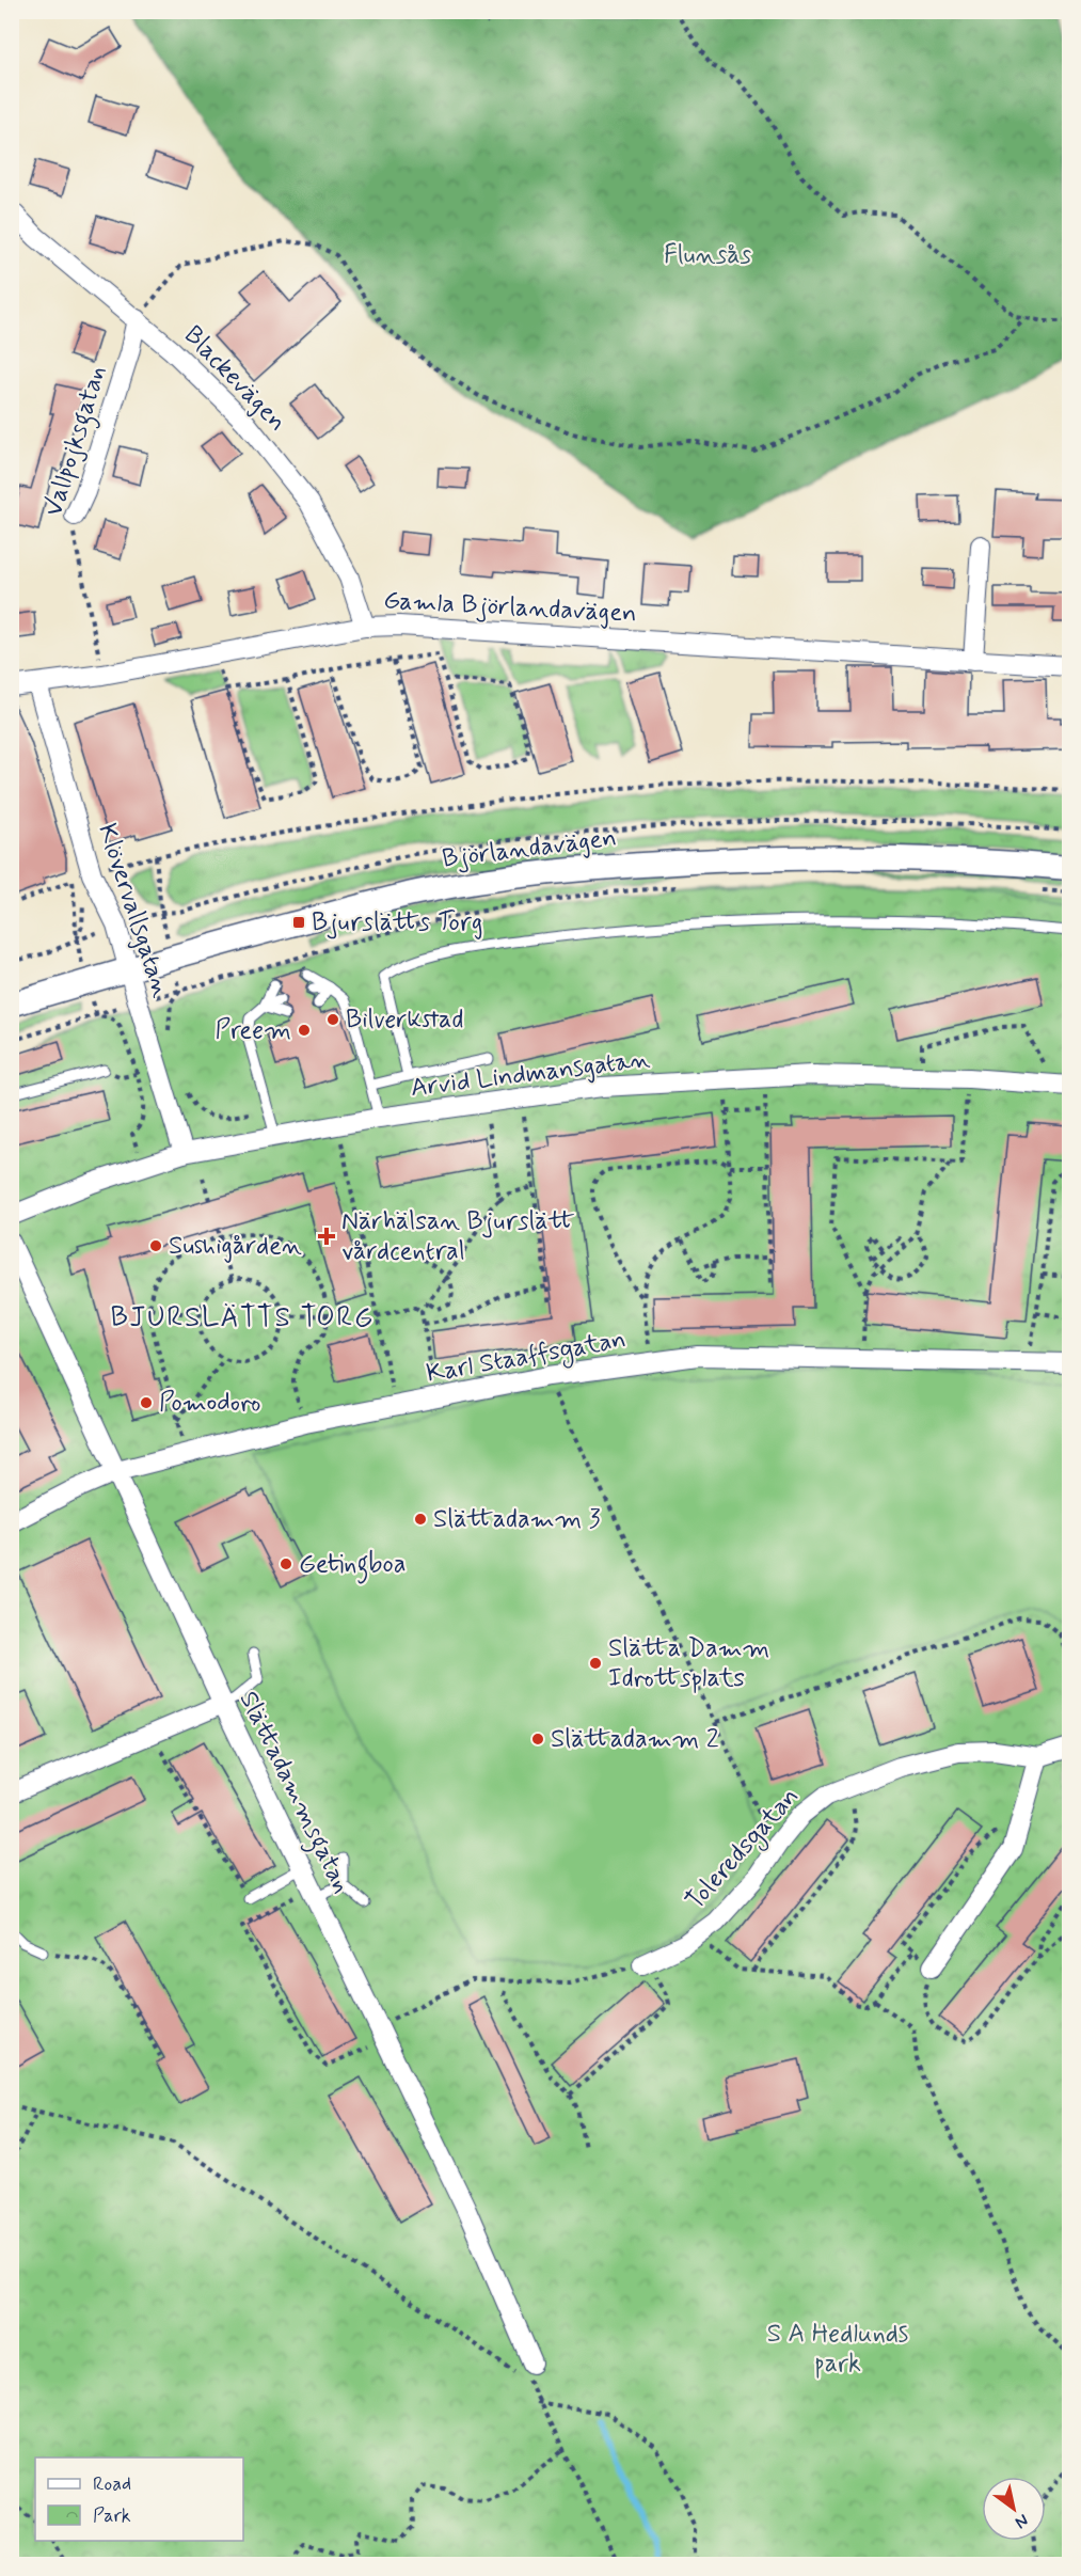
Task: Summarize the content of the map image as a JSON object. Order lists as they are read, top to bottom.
{
  "streets": {
    "street": [
      "Blackevägen",
      "Vallpojksgatan",
      "Gamla Björlandavägen",
      "Björlandavägen",
      "Klövervallsgatan",
      "Arvid Lindmansgatan",
      "Karl Staaffsgatan",
      "Slättadammsgatan",
      "Toleredsgatan"
    ]
  },
  "crossings": [
    ["Blackevägen", "Vallpojksgatan"],
    ["Blackevägen", "Gamla Björlandavägen"],
    ["Gamla Björlandavägen", "Klövervallsgatan"],
    ["Björlandavägen", "Klövervallsgatan"],
    ["Klövervallsgatan", "Arvid Lindmansgatan"],
    ["Karl Staaffsgatan", "Slättadammsgatan"]
  ],
  "districts": ["BJURSLÄTTS TORG"],
  "parks": ["Flunsås", "S A Hedlunds park"],
  "places": {
    "transit": ["Bjurslätts Torg"],
    "other": [
      "Bilverkstad",
      "Preem",
      "Sushigården",
      "Pomodoro",
      "Slättadamm 3",
      "Getingboa",
      "Slätta Damm Idrottsplats",
      "Slättadamm 2"
    ],
    "health": ["Närhälsan Bjurslätt vårdcentral"]
  },
  "legend": ["Road", "Park"],
  "north": "bottom right"
}
